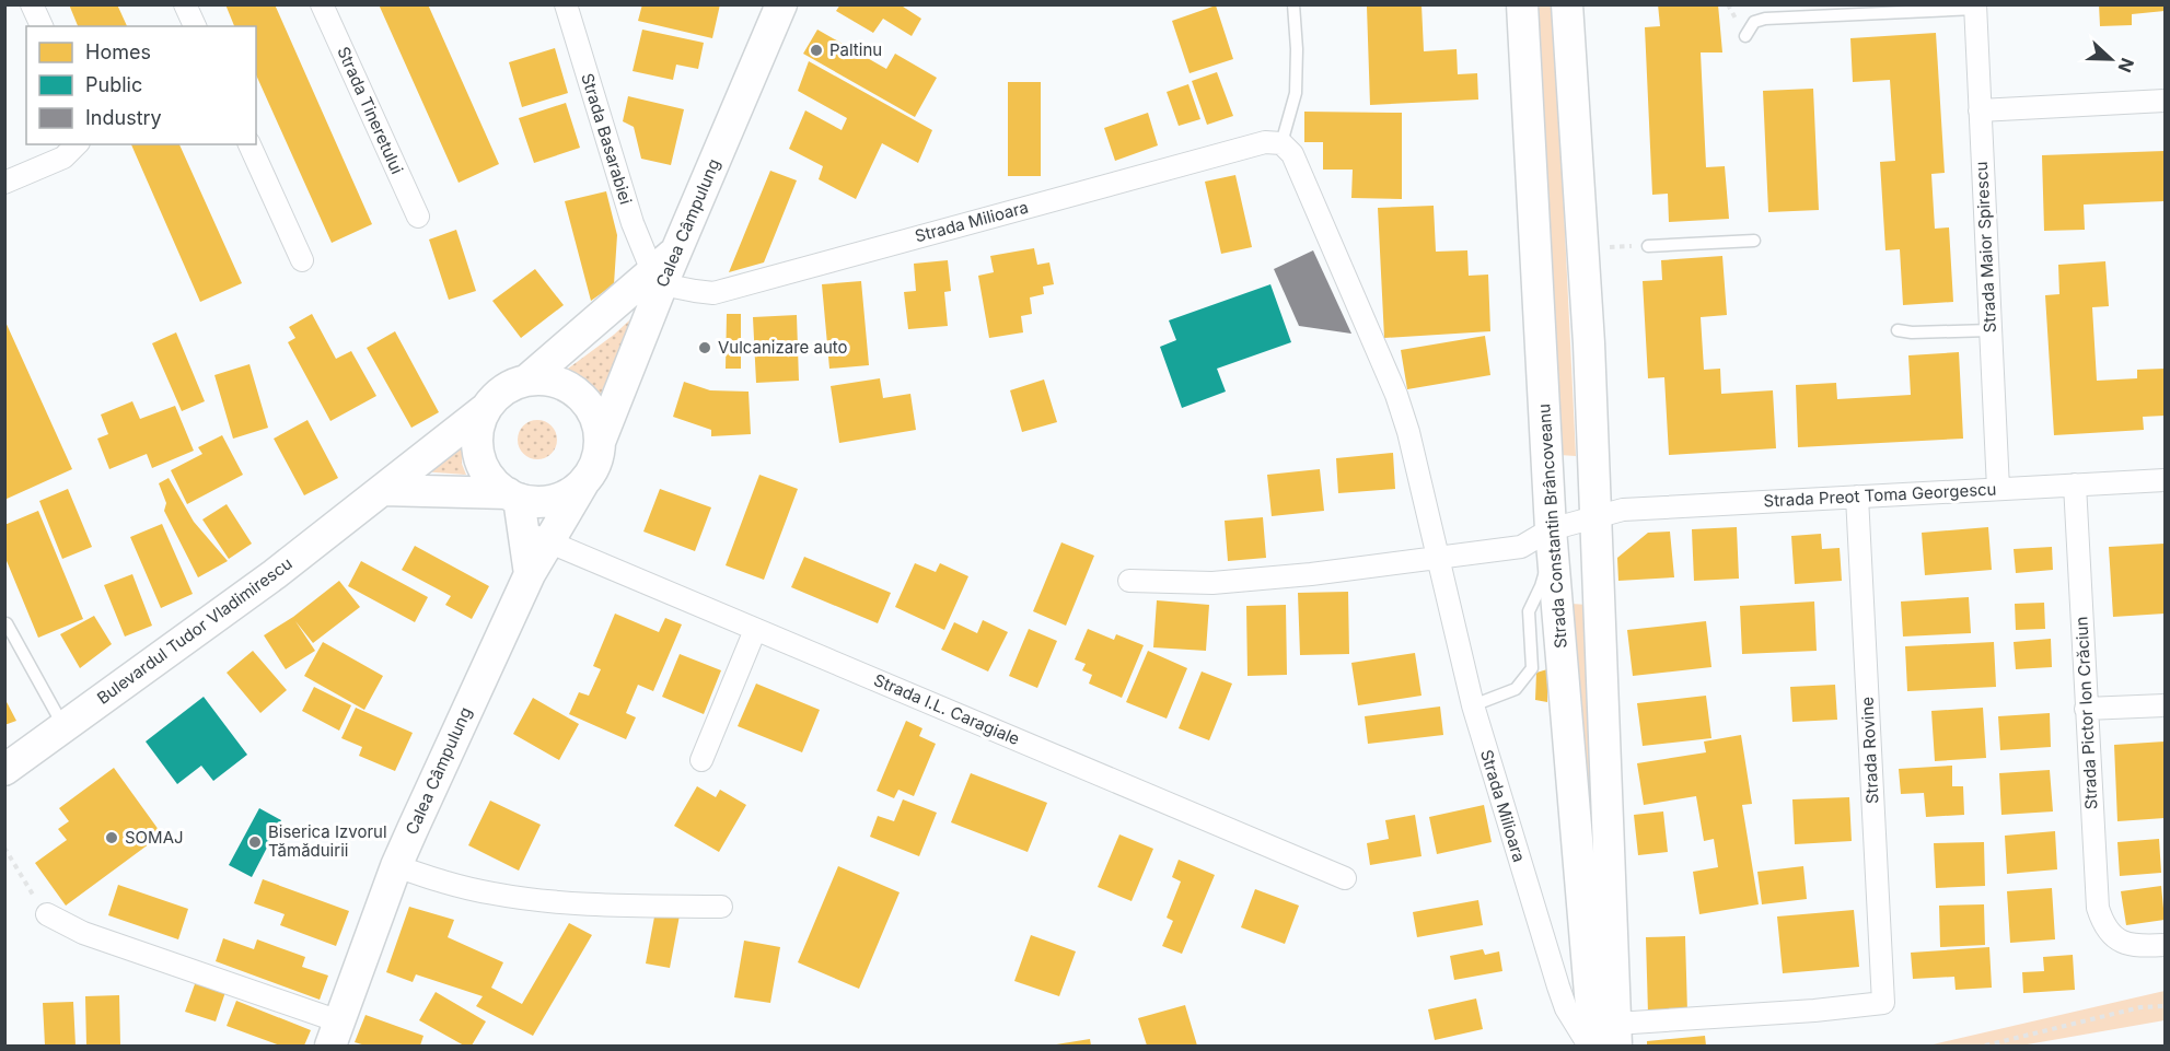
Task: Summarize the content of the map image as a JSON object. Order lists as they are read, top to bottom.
{
  "streets": {
    "main road": ["Calea Câmpulung", "Strada Constantin Brâncoveanu", "Bulevardul Tudor Vladimirescu"],
    "street": [
      "Strada Tineretului",
      "Strada Basarabiei",
      "Strada Milioara",
      "Strada Maior Spirescu",
      "Strada Preot Toma Georgescu",
      "Strada I.L. Caragiale",
      "Strada Pictor Ion Crăciun",
      "Strada Rovine"
    ]
  },
  "crossings": [
    ["Strada Basarabiei", "Strada Milioara"],
    ["Strada Basarabiei", "Calea Câmpulung"],
    ["Strada Milioara", "Calea Câmpulung"],
    ["Strada Milioara", "Strada Constantin Brâncoveanu"],
    ["Calea Câmpulung", "Bulevardul Tudor Vladimirescu"],
    ["Calea Câmpulung", "Strada I.L. Caragiale"],
    ["Strada Maior Spirescu", "Strada Preot Toma Georgescu"],
    ["Strada Preot Toma Georgescu", "Strada Pictor Ion Crăciun"],
    ["Strada Preot Toma Georgescu", "Strada Rovine"]
  ],
  "places": [
    "Paltinu",
    "Vulcanizare auto",
    "SOMAJ",
    "Biserica Izvorul Tămăduirii"
  ],
  "legend": ["Homes", "Public", "Industry"],
  "north": "right"
}
